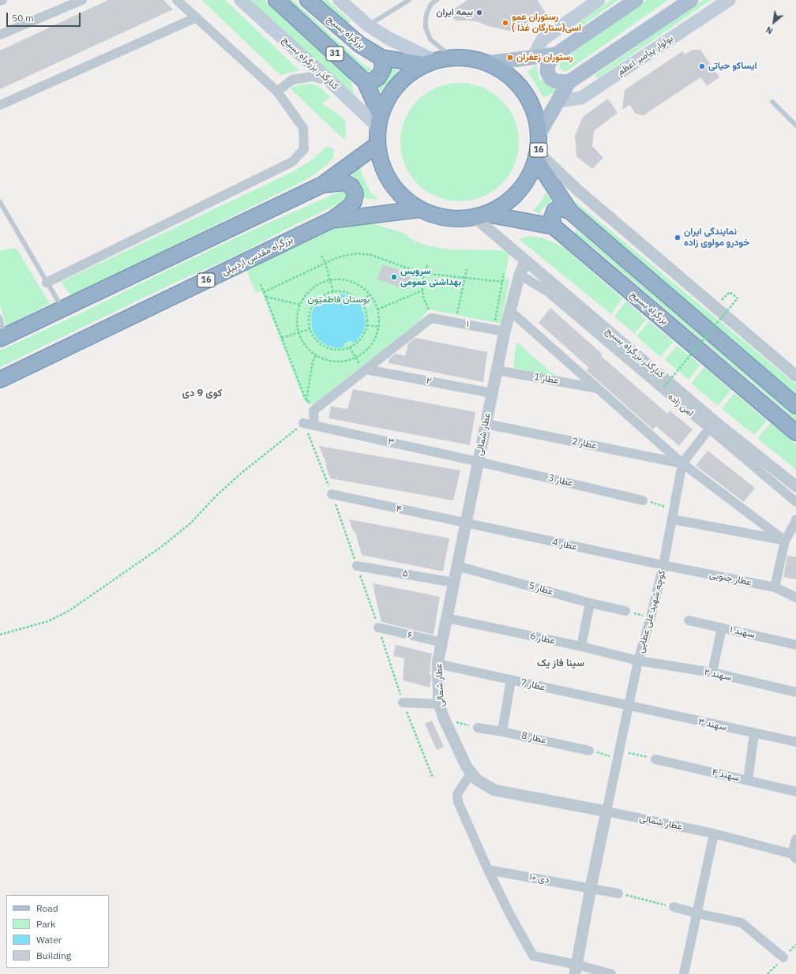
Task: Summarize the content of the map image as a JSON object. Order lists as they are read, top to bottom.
{
  "streets": {
    "highway": [
      "بزرگراه بسیج",
      "31",
      "16",
      "بزرگراه مقدس اردبیلی"
    ],
    "main road": ["بولوار پیامبر اعظم", "کنارگذر بزرگراه بسیج"],
    "street": [
      "۱",
      "عطار 1",
      "۲",
      "امن زاده",
      "عطار شمالی",
      "۳",
      "عطار 2",
      "عطار 3",
      "۴",
      "عطار 4",
      "۵",
      "عطار جنوبی",
      "عطار 5",
      "کوچه شهید علی عطایی",
      "سهند ۱",
      "۶",
      "عطار 6",
      "سهند ۲",
      "عطار 7",
      "سهند ۳",
      "عطار 8",
      "سهند ۴",
      "دی ۱۰"
    ]
  },
  "crossings": [
    ["بزرگراه بسیج", "16"],
    ["31", "کنارگذر بزرگراه بسیج"],
    ["31", "16"],
    ["کنارگذر بزرگراه بسیج", "16"],
    ["کنارگذر بزرگراه بسیج", "امن زاده"],
    ["کنارگذر بزرگراه بسیج", "عطار شمالی"],
    ["کنارگذر بزرگراه بسیج", "کوچه شهید علی عطایی"],
    ["16", "بزرگراه مقدس اردبیلی"],
    ["۱", "عطار شمالی"],
    ["عطار 1", "عطار شمالی"],
    ["۲", "عطار شمالی"],
    ["امن زاده", "عطار شمالی"],
    ["امن زاده", "کوچه شهید علی عطایی"],
    ["عطار شمالی", "۳"],
    ["عطار شمالی", "عطار 2"],
    ["عطار شمالی", "عطار 3"],
    ["عطار شمالی", "۴"],
    ["عطار شمالی", "عطار 4"],
    ["عطار شمالی", "۵"],
    ["عطار شمالی", "عطار 5"],
    ["عطار شمالی", "کوچه شهید علی عطایی"],
    ["عطار شمالی", "۶"],
    ["عطار شمالی", "عطار 6"],
    ["عطار شمالی", "عطار 7"],
    ["۳", "عطار 3"],
    ["عطار 2", "کوچه شهید علی عطایی"],
    ["۴", "عطار 4"],
    ["عطار 4", "عطار جنوبی"],
    ["عطار 4", "کوچه شهید علی عطایی"],
    ["عطار جنوبی", "کوچه شهید علی عطایی"],
    ["کوچه شهید علی عطایی", "عطار 6"],
    ["کوچه شهید علی عطایی", "سهند ۲"],
    ["کوچه شهید علی عطایی", "عطار 7"],
    ["کوچه شهید علی عطایی", "سهند ۳"],
    ["عطار 6", "سهند ۲"],
    ["عطار 7", "سهند ۳"]
  ],
  "districts": ["کوی 9 دی", "سینا فاز یک"],
  "parks": ["بوستان فاطمیّون"],
  "places": [
    "بیمه ایران",
    "رستوران عمو اسی(ستارگان غذا )",
    "رستوران زعفران",
    "ایساکو حیاتی",
    "نمایندگی ایران خودرو مولوی زاده",
    "سرویس بهداشتی عمومی"
  ],
  "legend": [
    "Road",
    "Park",
    "Water",
    "Building"
  ],
  "scale_bar": "50 m",
  "north": "bottom left"
}
